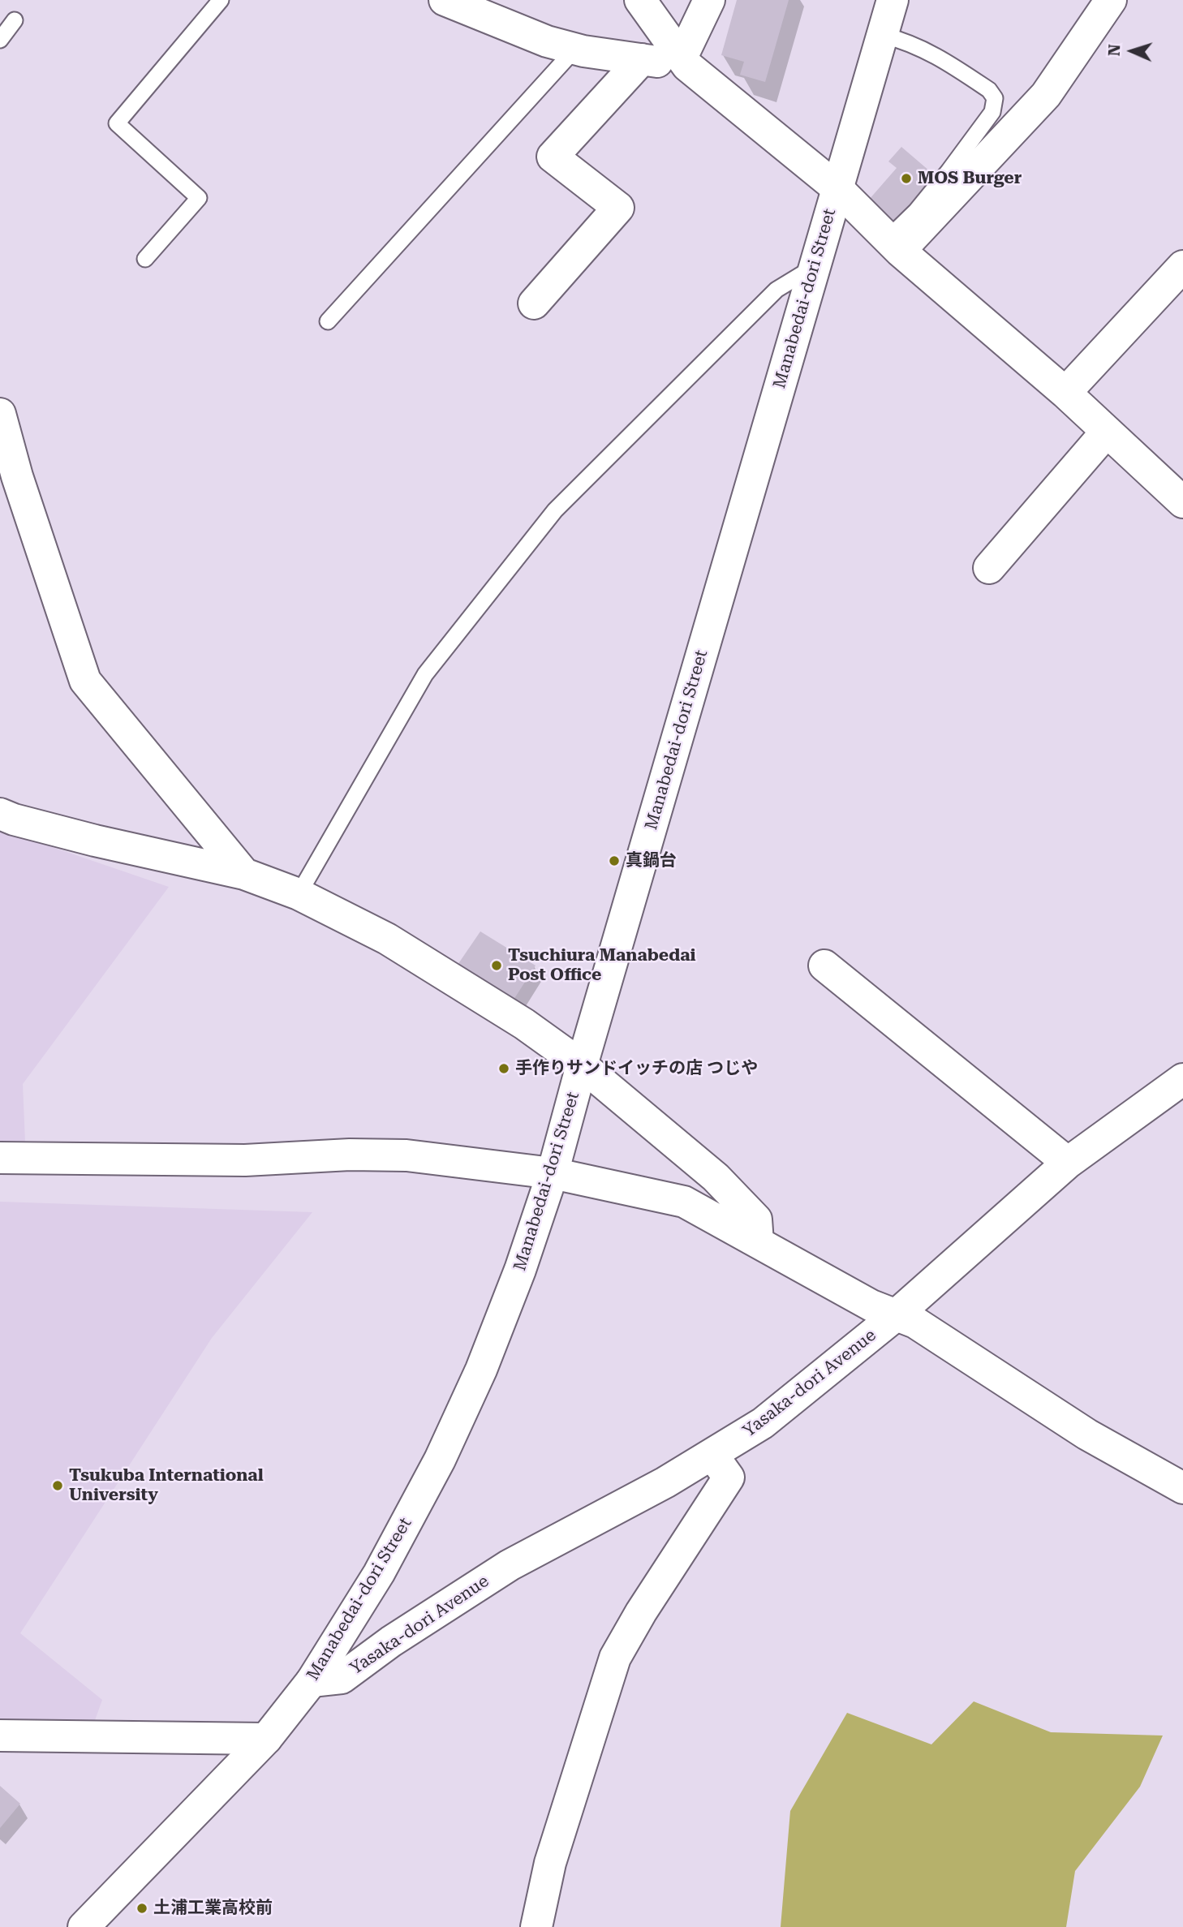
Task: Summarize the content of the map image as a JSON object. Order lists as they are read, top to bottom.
{
  "streets": {
    "street": ["Manabedai-dori Street", "Yasaka-dori Avenue"]
  },
  "crossings": [
    ["Manabedai-dori Street", "Yasaka-dori Avenue"]
  ],
  "places": [
    "MOS Burger",
    "真鍋台",
    "Tsuchiura Manabedai Post Office",
    "手作りサンドイッチの店 つじや",
    "Tsukuba International University",
    "土浦工業高校前"
  ],
  "north": "left"
}
